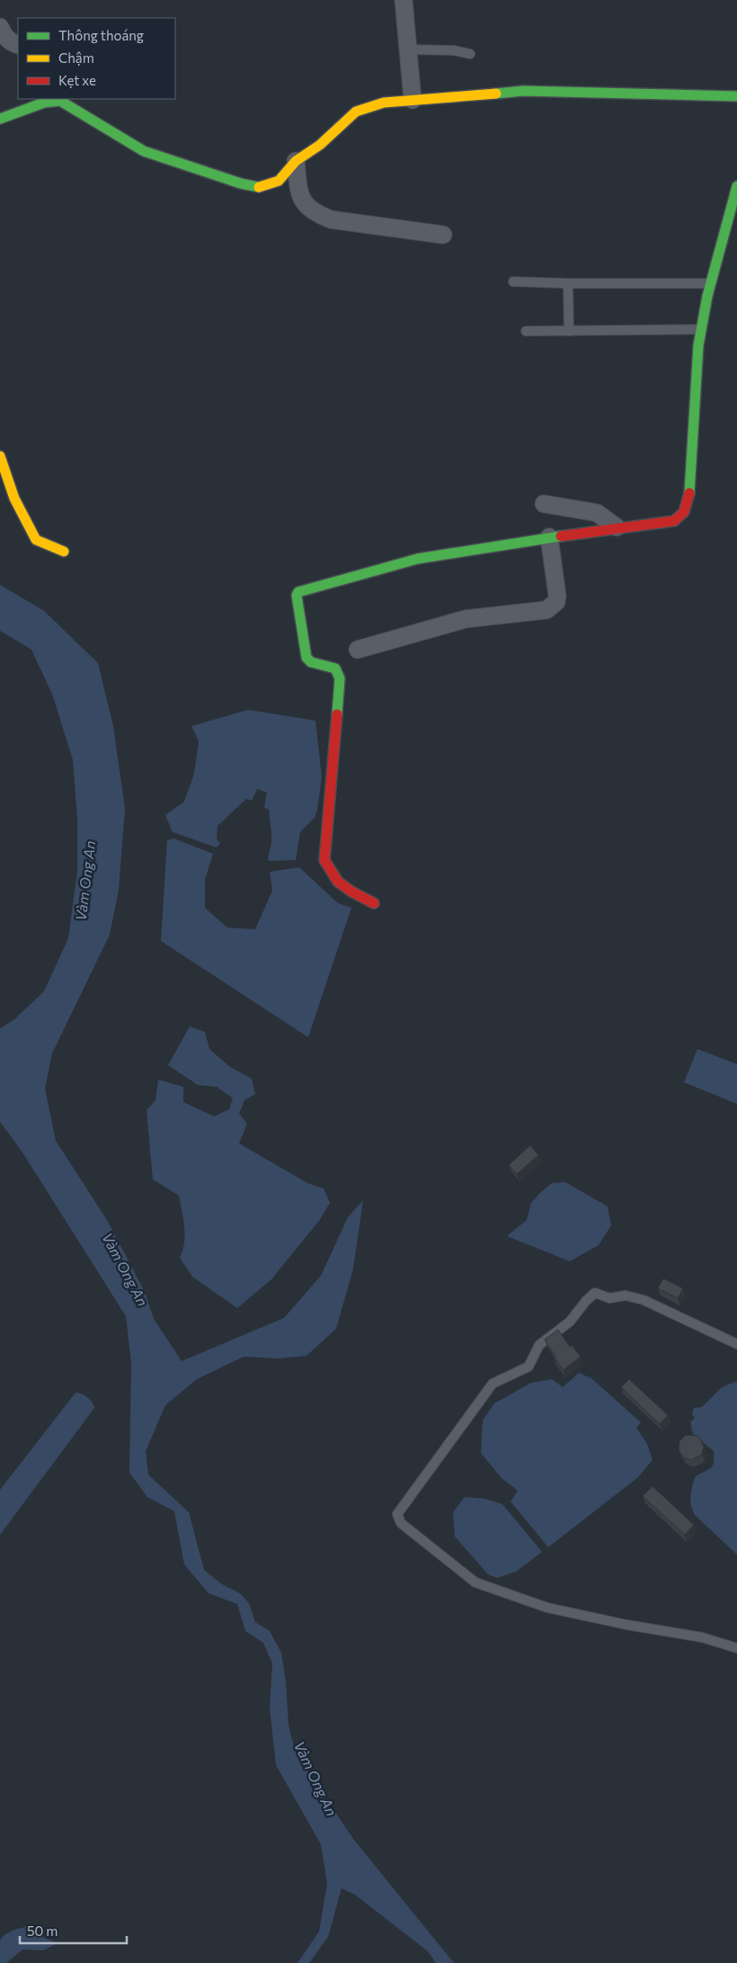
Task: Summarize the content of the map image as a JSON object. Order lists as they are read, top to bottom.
{
  "water": ["Vàm Ong An"],
  "legend": ["Thông thoáng", "Chậm", "Kẹt xe"],
  "scale_bar": "50 m"
}
